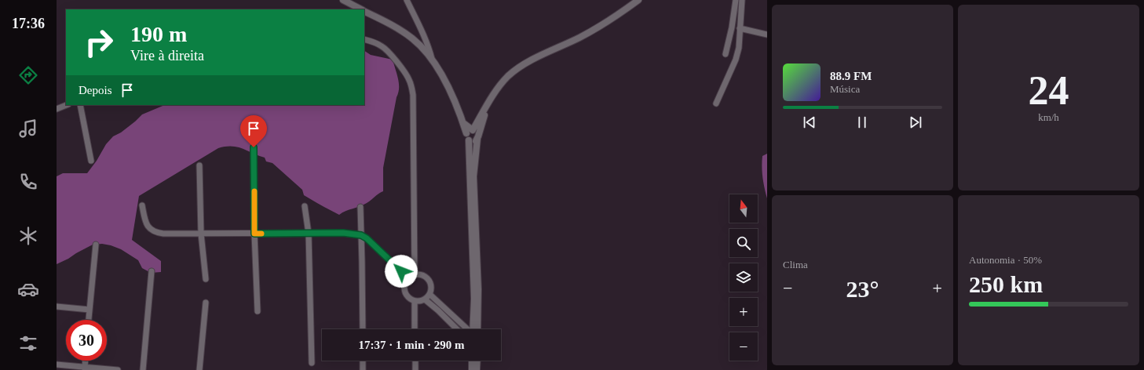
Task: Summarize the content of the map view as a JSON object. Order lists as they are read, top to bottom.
{
  "north": "top",
  "page": {
    "tabs": "17:36",
    "tile": [
      ["24", "km/h"],
      "Clima",
      ["Autonomia · 50%", "250 km"]
    ],
    "turn": ["190 m", "Vire à direita"],
    "song": ["88.9 FM", "Música"],
    "then": "Depois",
    "map_buttons": ["+", "−"],
    "heat": ["−", "23°", "+"],
    "limit": "30",
    "trip": "17:37 · 1 min · 290 m"
  }
}
